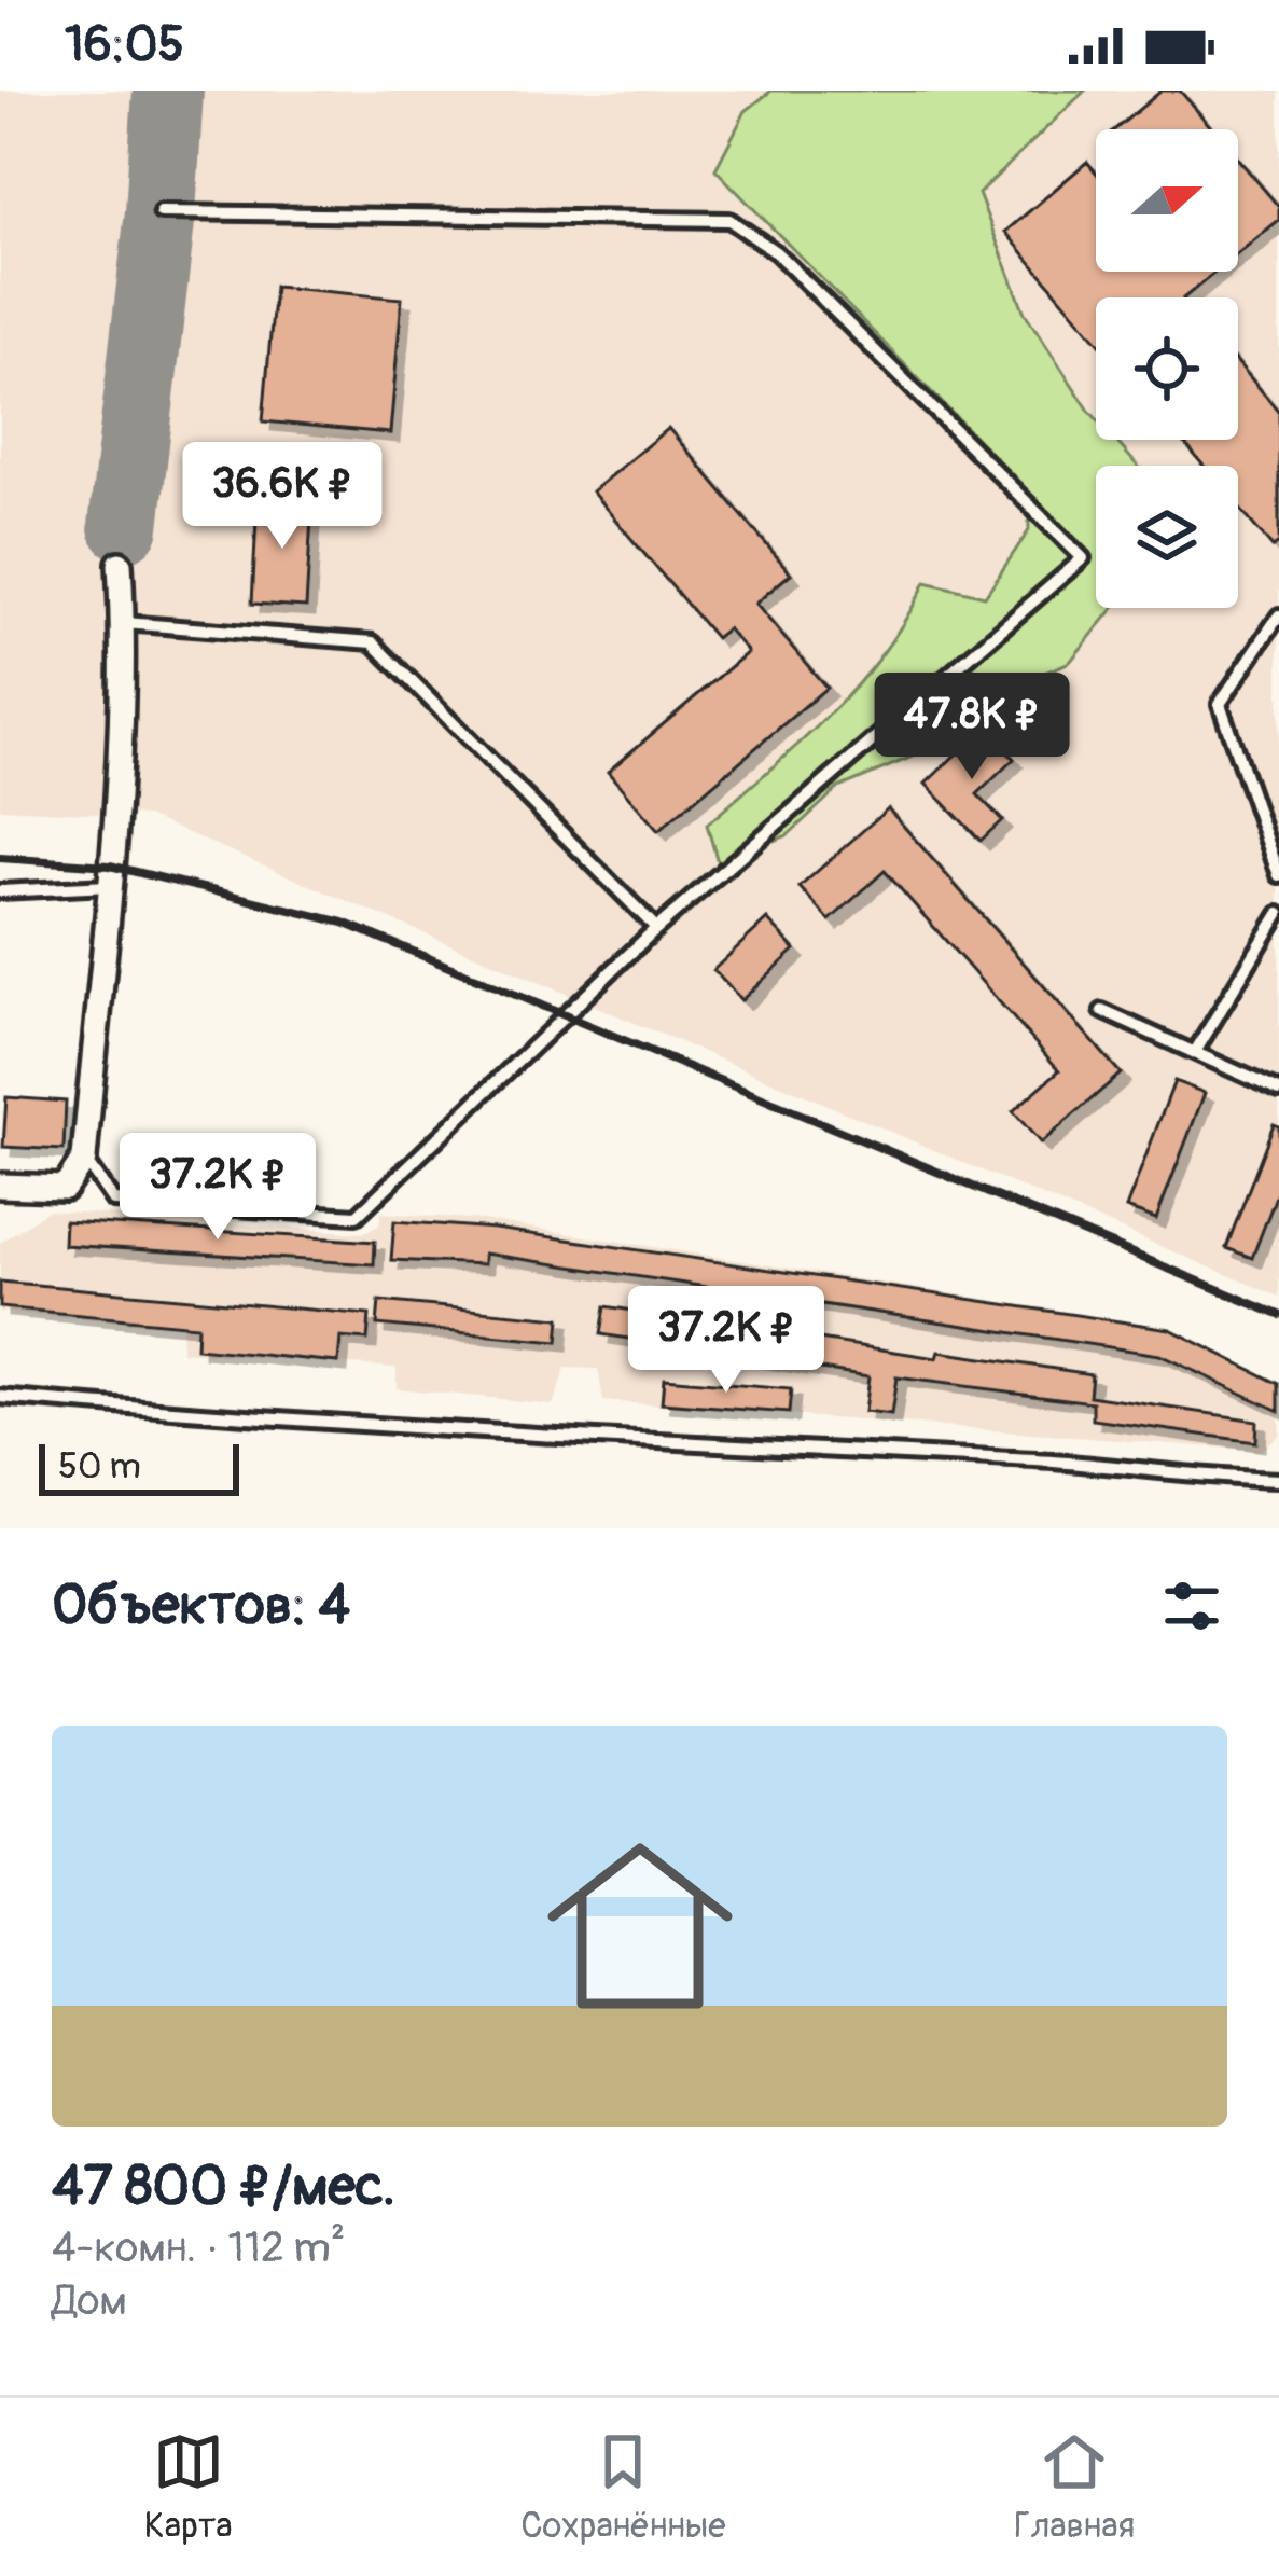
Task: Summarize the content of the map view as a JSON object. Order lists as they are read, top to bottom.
{
  "scale_bar": "50 m",
  "north": "right",
  "page": {
    "status": "16:05",
    "price": [
      "36.6K ₽",
      "47.8K ₽",
      "37.2K ₽",
      "37.2K ₽"
    ],
    "scale": "50 m",
    "heading": "Объектов: 4",
    "list": [
      {
        "name": "47 800 ₽/мес.",
        "note": "4-комн. · 112 m² · Дом"
      }
    ],
    "tabs": ["Карта", "Сохранённые", "Главная"]
  }
}
